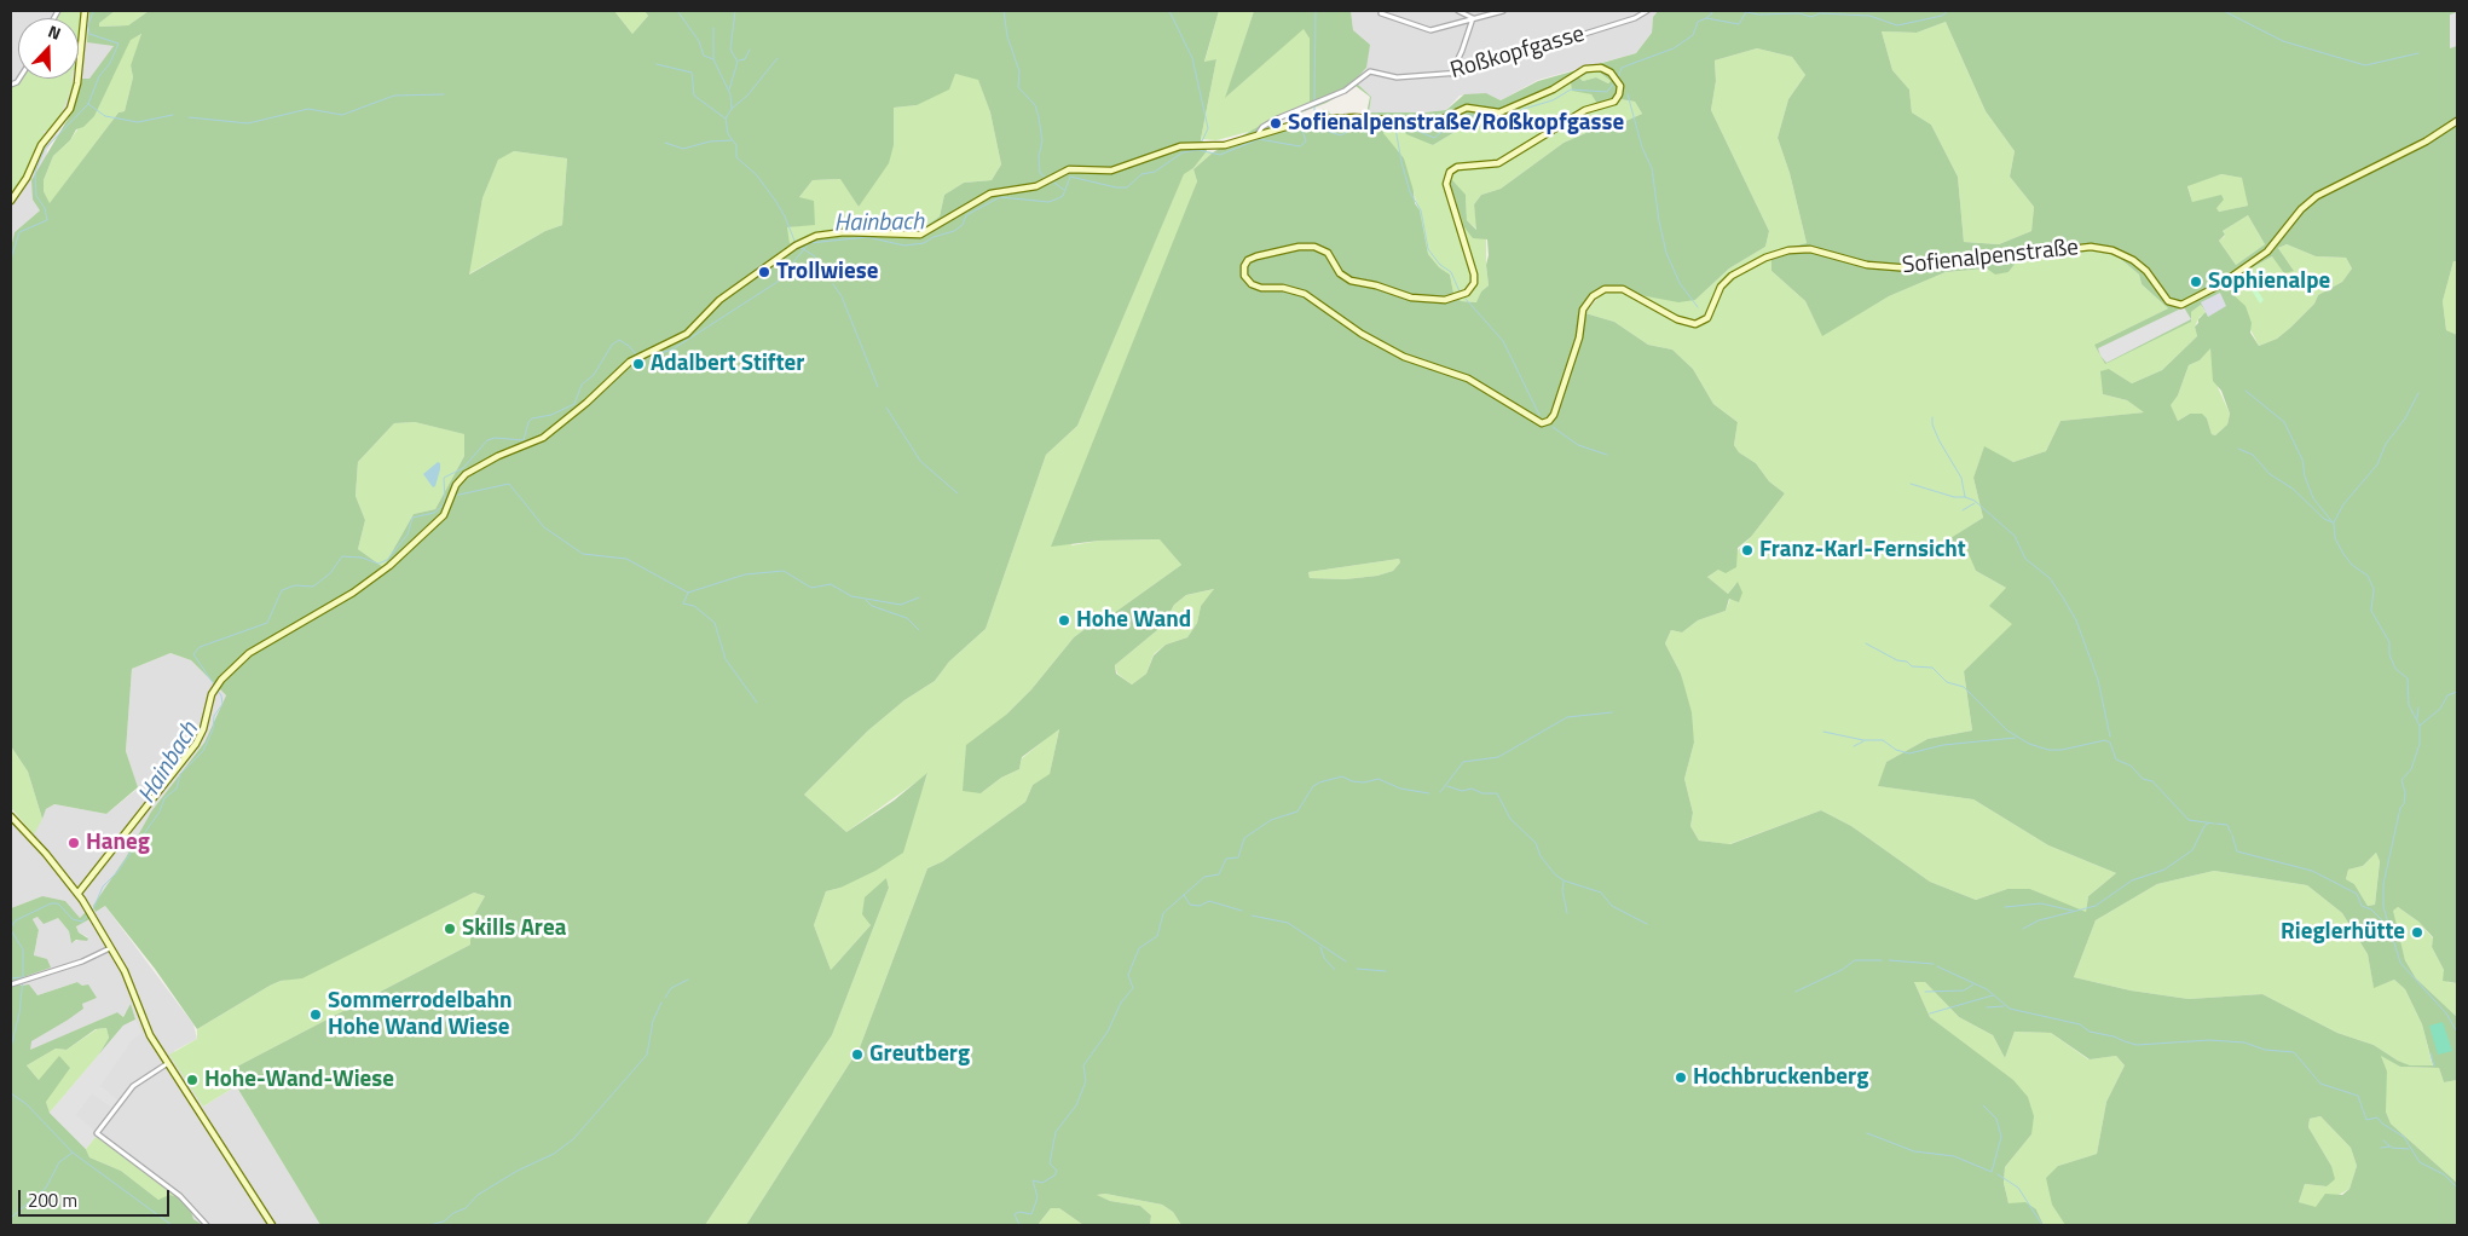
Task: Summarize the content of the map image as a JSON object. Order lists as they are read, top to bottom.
{
  "streets": {
    "street": ["Roßkopfgasse", "Sofienalpenstraße"]
  },
  "crossings": [
    ["Roßkopfgasse", "Sofienalpenstraße"]
  ],
  "water": ["Hainbach"],
  "places": [
    "Sofienalpenstraße/Roßkopfgasse",
    "Trollwiese",
    "Sophienalpe",
    "Adalbert Stifter",
    "Franz-Karl-Fernsicht",
    "Hohe Wand",
    "Haneg",
    "Skills Area",
    "Rieglerhütte",
    "Sommerrodelbahn Hohe Wand Wiese",
    "Greutberg",
    "Hochbruckenberg",
    "Hohe-Wand-Wiese"
  ],
  "scale_bar": "200 m",
  "north": "top"
}
